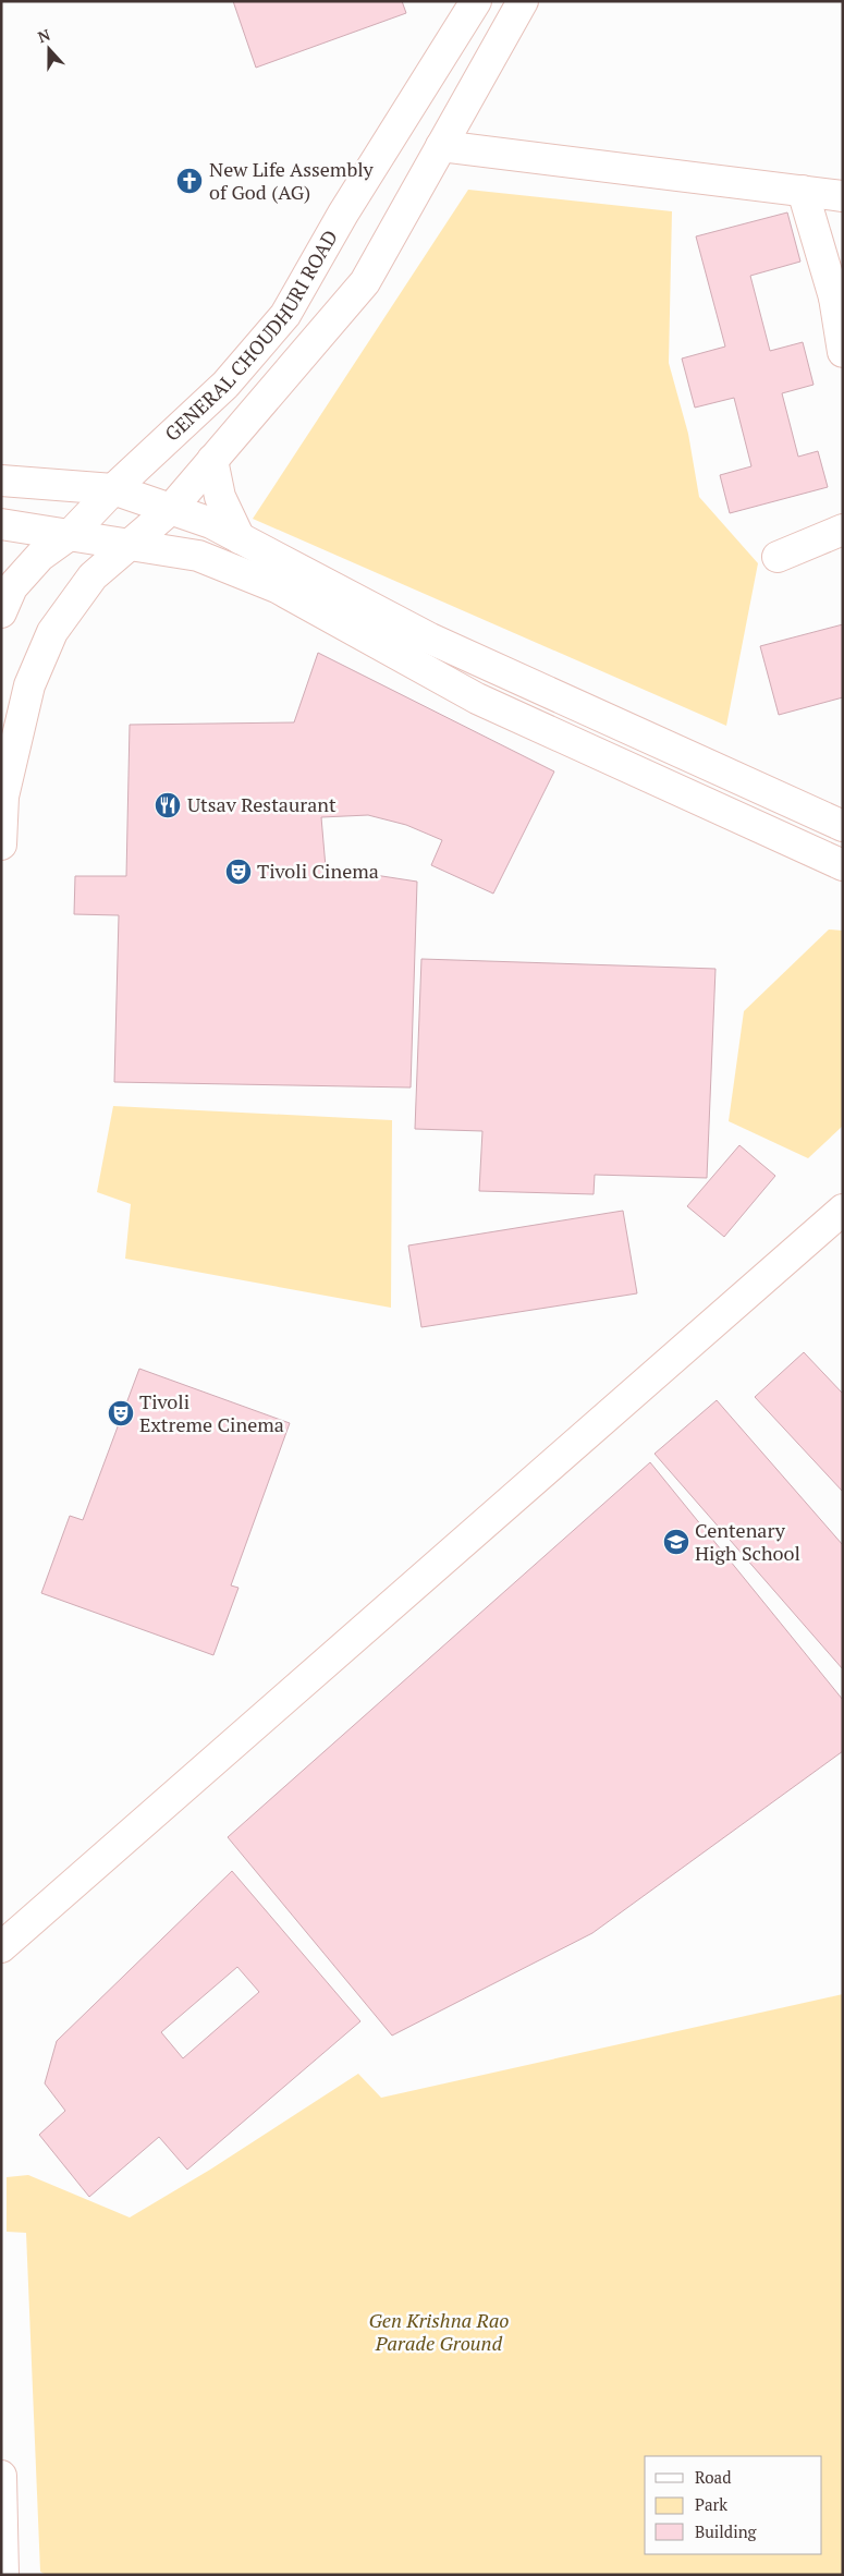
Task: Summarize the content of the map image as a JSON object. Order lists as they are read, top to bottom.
{
  "streets": {
    "main road": ["GENERAL CHOUDHURI ROAD"]
  },
  "parks": ["Gen Krishna Rao Parade Ground"],
  "places": {
    "church": ["New Life Assembly of God (AG)"],
    "restaurant": ["Utsav Restaurant"],
    "theatre": ["Tivoli Cinema", "Tivoli Extreme Cinema"],
    "school or university": ["Centenary High School"]
  },
  "legend": ["Road", "Park", "Building"],
  "north": "top"
}
